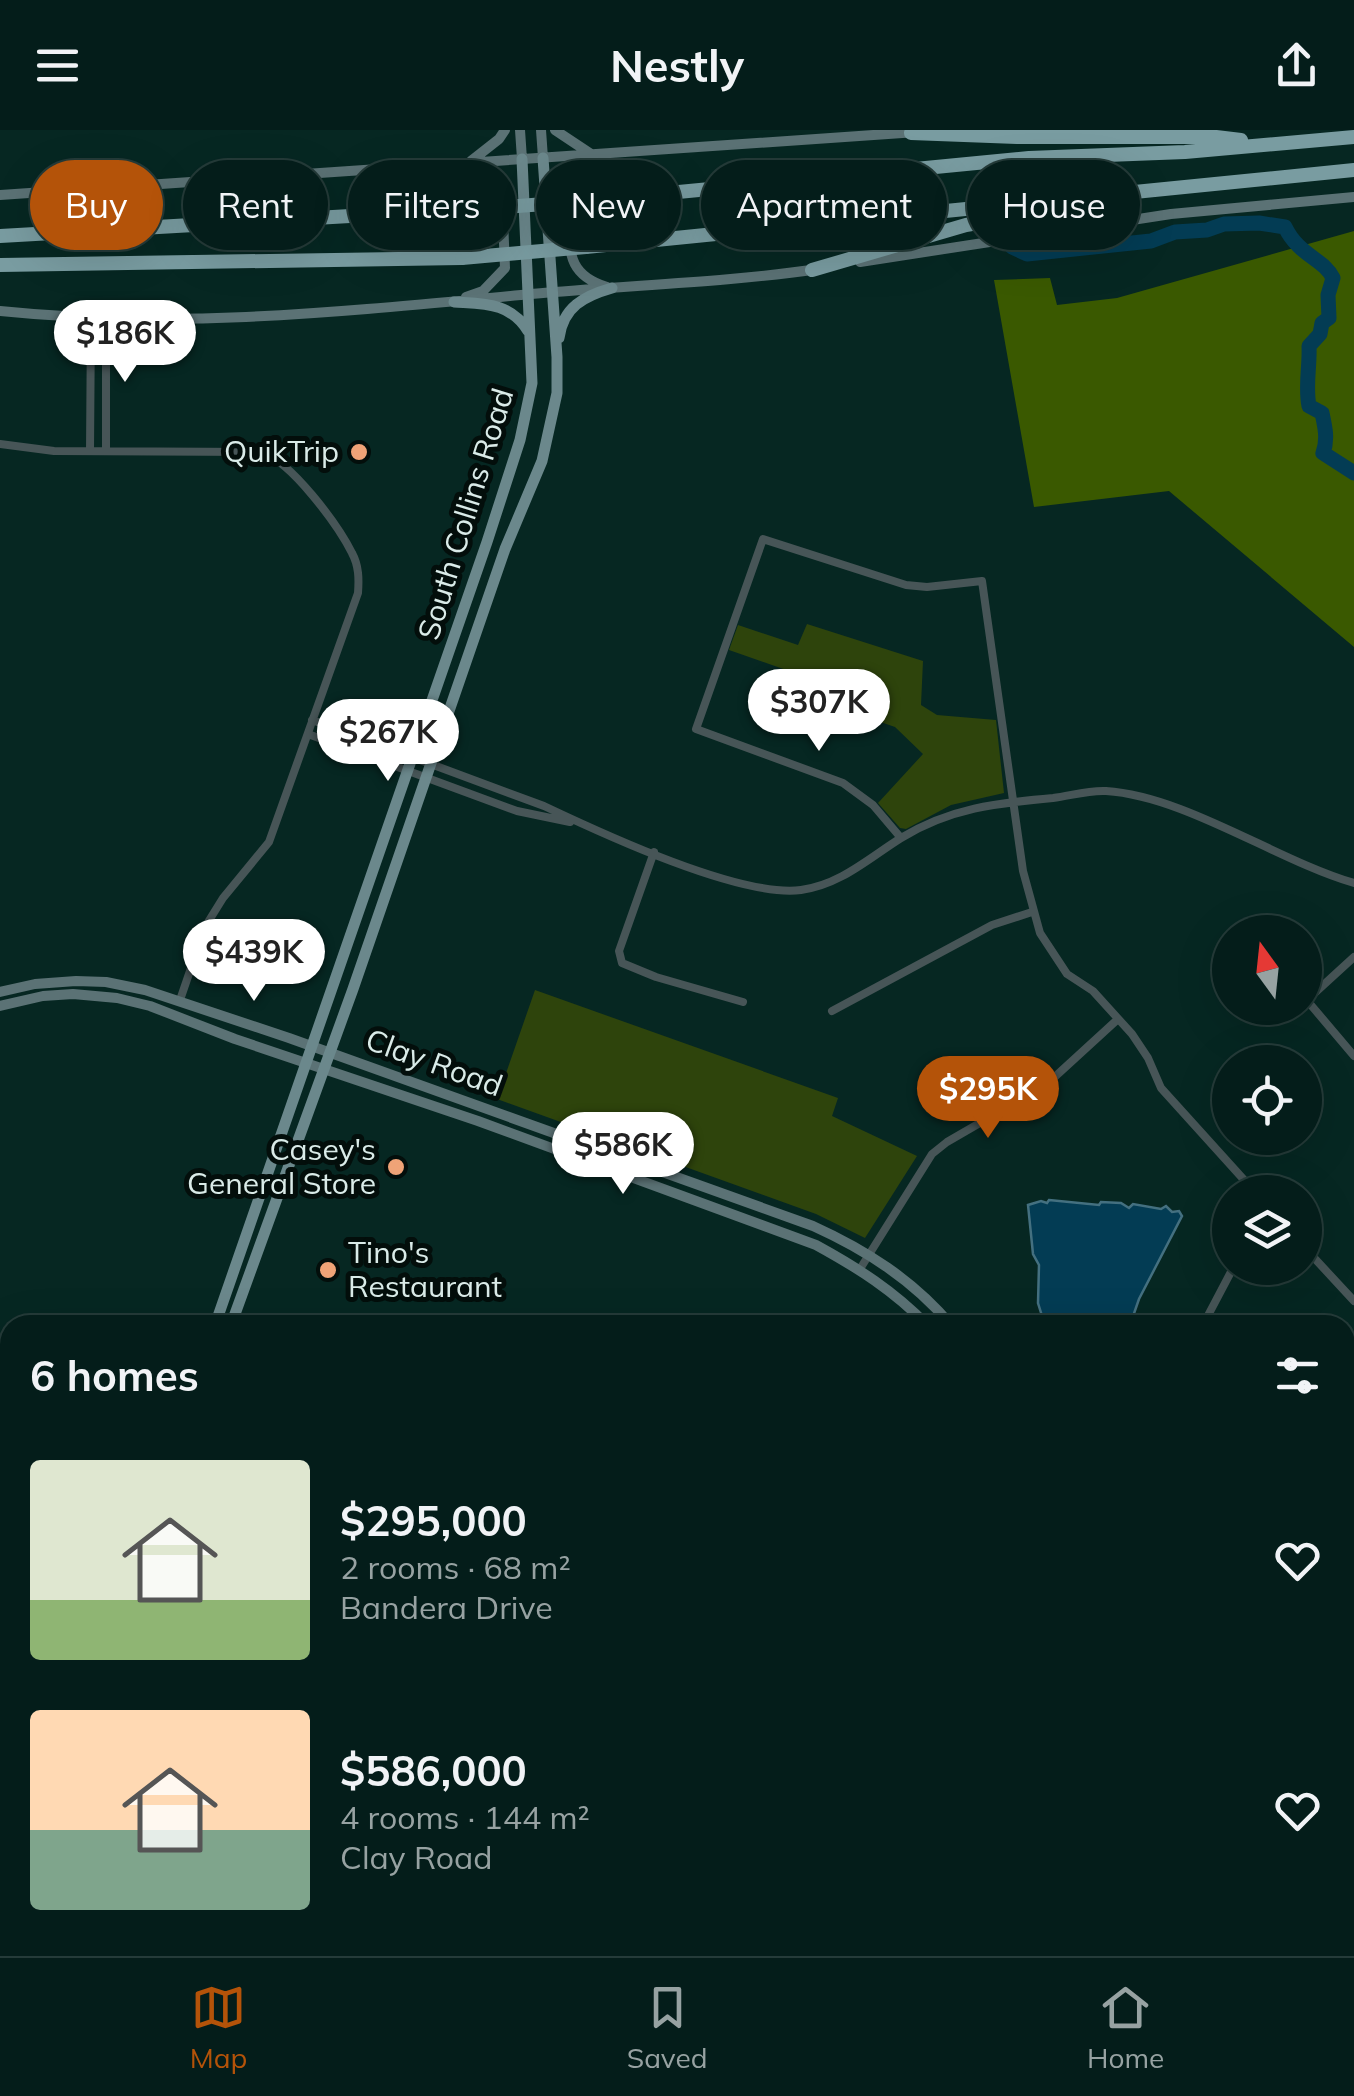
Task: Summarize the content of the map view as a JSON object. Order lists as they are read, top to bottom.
{
  "streets": {
    "main road": ["South Collins Road", "Clay Road"]
  },
  "crossings": [
    ["South Collins Road", "Clay Road"]
  ],
  "places": ["QuikTrip", "Casey's General Store", "Tino's Restaurant"],
  "north": "top",
  "page": {
    "header": "Nestly",
    "chip": [
      "Buy",
      "Rent",
      "Filters",
      "New",
      "Apartment",
      "House"
    ],
    "price": [
      "$186K",
      "$307K",
      "$267K",
      "$439K",
      "$295K",
      "$586K"
    ],
    "heading": "6 homes",
    "list": [
      {
        "name": "$295,000",
        "note": "2 rooms · 68 m² · Bandera Drive"
      },
      {
        "name": "$586,000",
        "note": "4 rooms · 144 m² · Clay Road"
      }
    ],
    "tabs": ["Map", "Saved", "Home"]
  }
}
